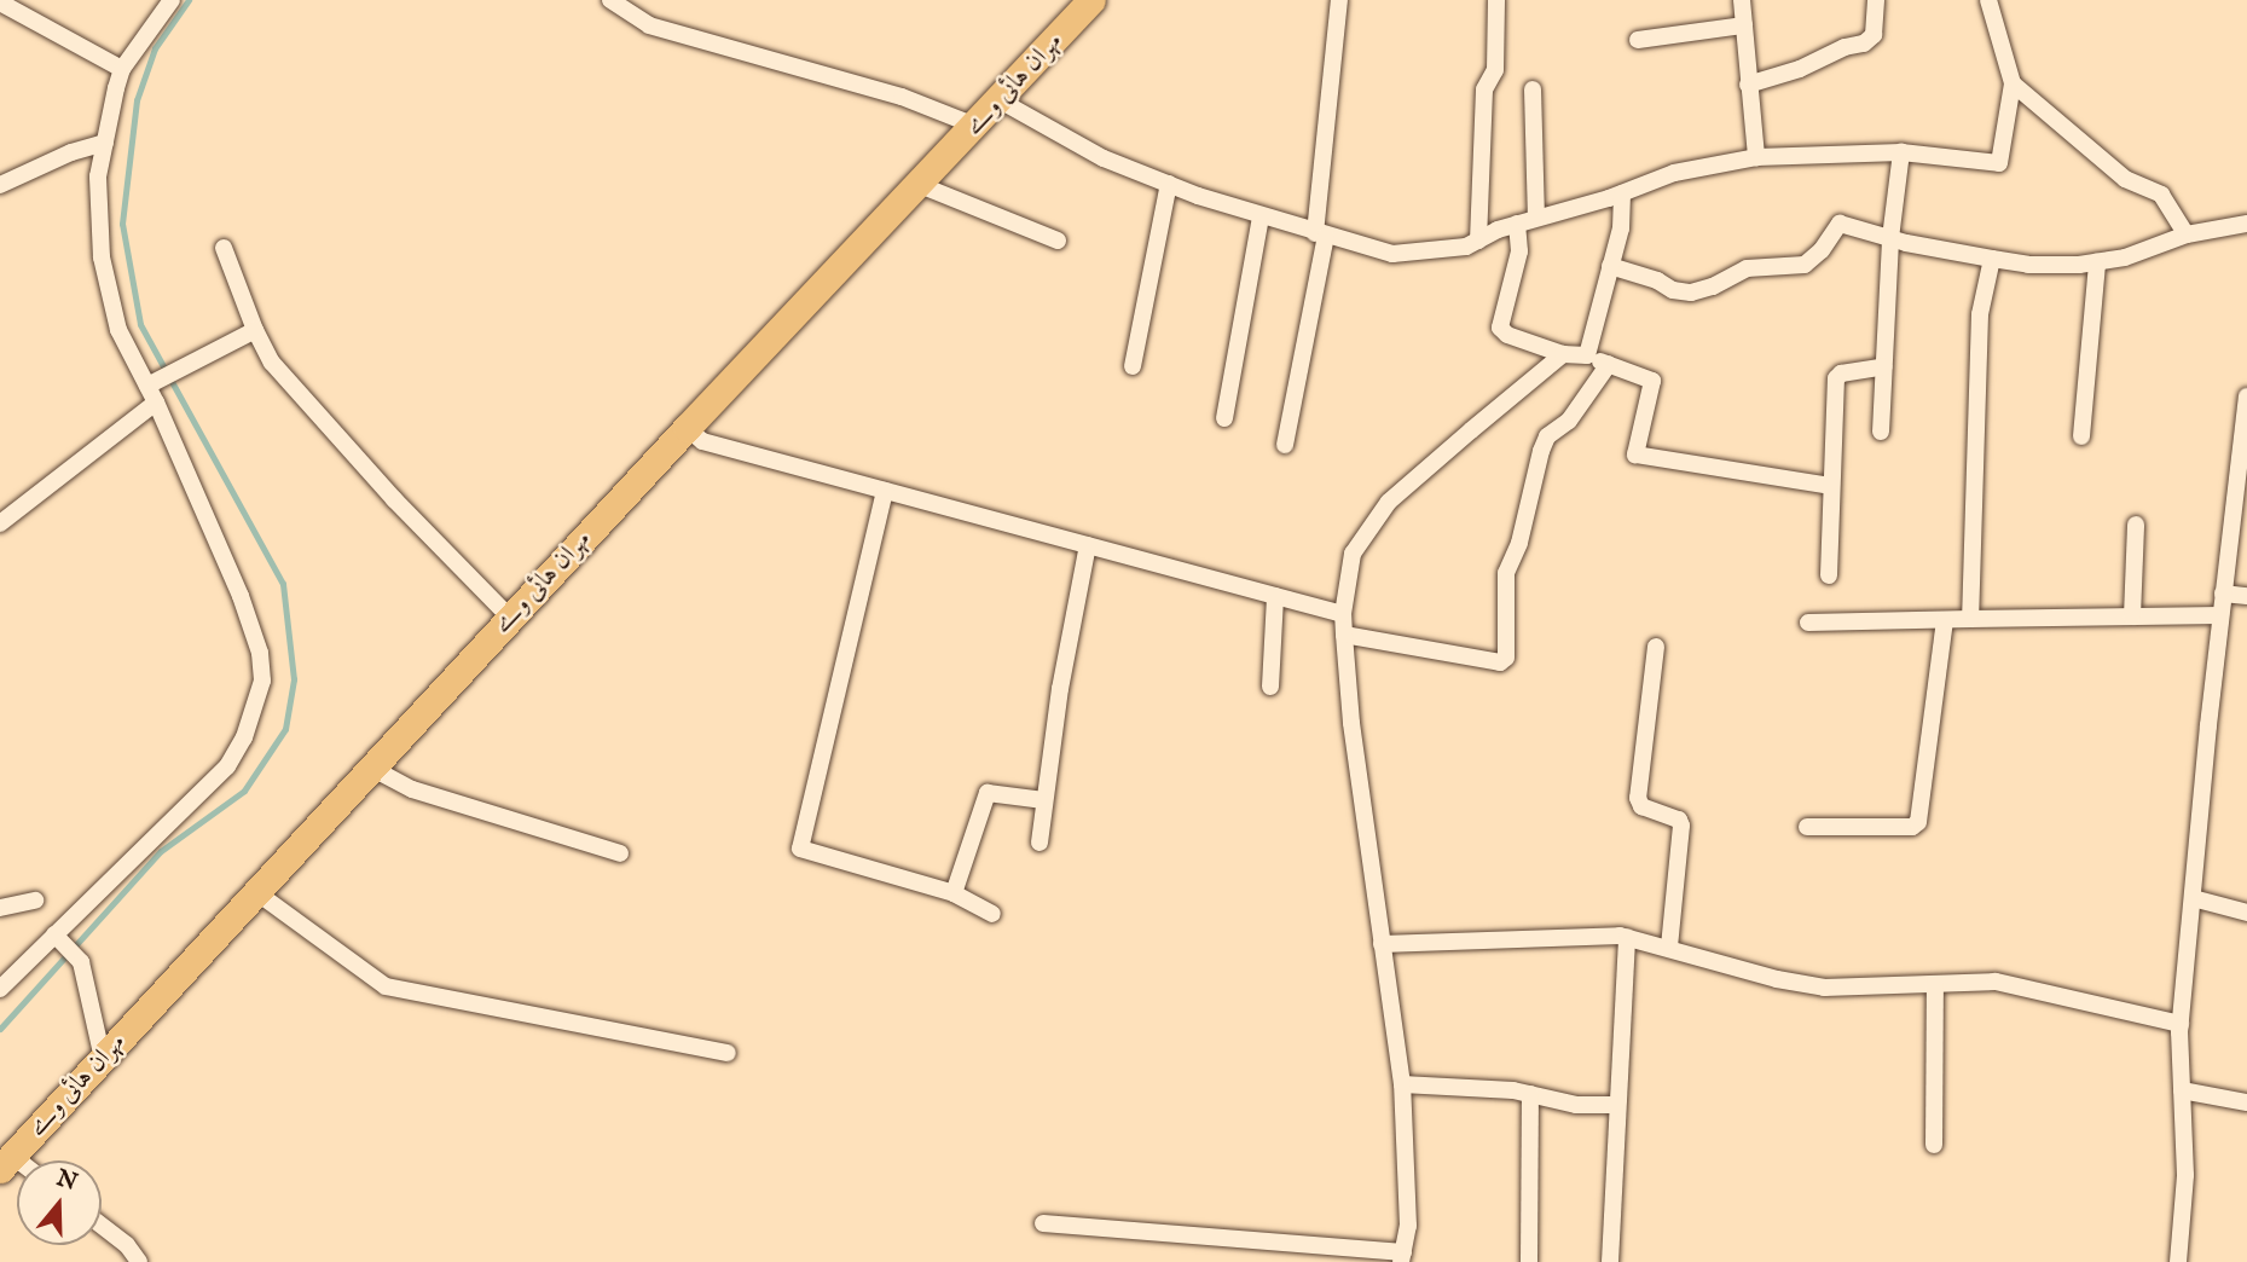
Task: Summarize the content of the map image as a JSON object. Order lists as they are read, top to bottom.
{
  "streets": {
    "main road": ["مہران ہائی وے"]
  },
  "north": "top"
}
